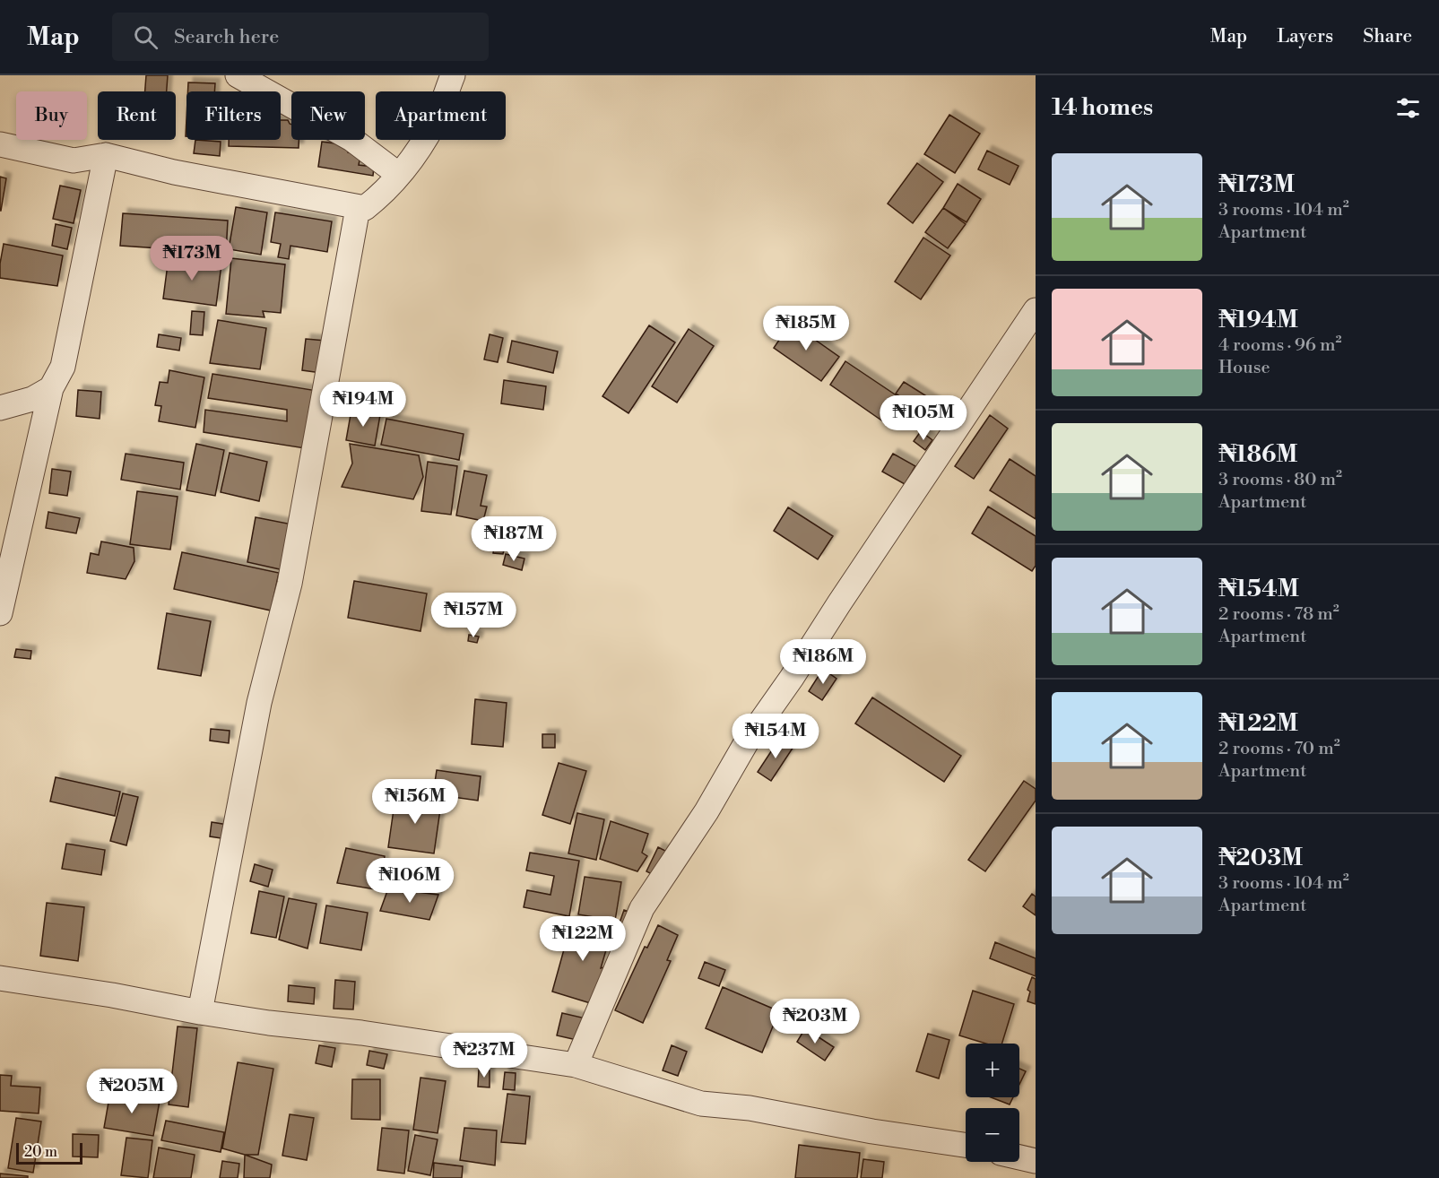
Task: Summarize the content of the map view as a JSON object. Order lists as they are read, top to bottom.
{
  "scale_bar": "20 m",
  "page": {
    "header": "Map",
    "search": "Search here",
    "nav": ["Map", "Layers", "Share"],
    "heading": "14 homes",
    "chip": [
      "Buy",
      "Rent",
      "Filters",
      "New",
      "Apartment"
    ],
    "list": [
      {
        "name": "₦173M",
        "note": "3 rooms · 104 m² · Apartment"
      },
      {
        "name": "₦194M",
        "note": "4 rooms · 96 m² · House"
      },
      {
        "name": "₦186M",
        "note": "3 rooms · 80 m² · Apartment"
      },
      {
        "name": "₦154M",
        "note": "2 rooms · 78 m² · Apartment"
      },
      {
        "name": "₦122M",
        "note": "2 rooms · 70 m² · Apartment"
      },
      {
        "name": "₦203M",
        "note": "3 rooms · 104 m² · Apartment"
      }
    ],
    "price": [
      "₦173M",
      "₦185M",
      "₦194M",
      "₦105M",
      "₦187M",
      "₦157M",
      "₦186M",
      "₦154M",
      "₦156M",
      "₦106M",
      "₦122M",
      "₦203M",
      "₦237M",
      "₦205M"
    ],
    "map_buttons": ["+", "−"],
    "scale": "20 m"
  }
}
